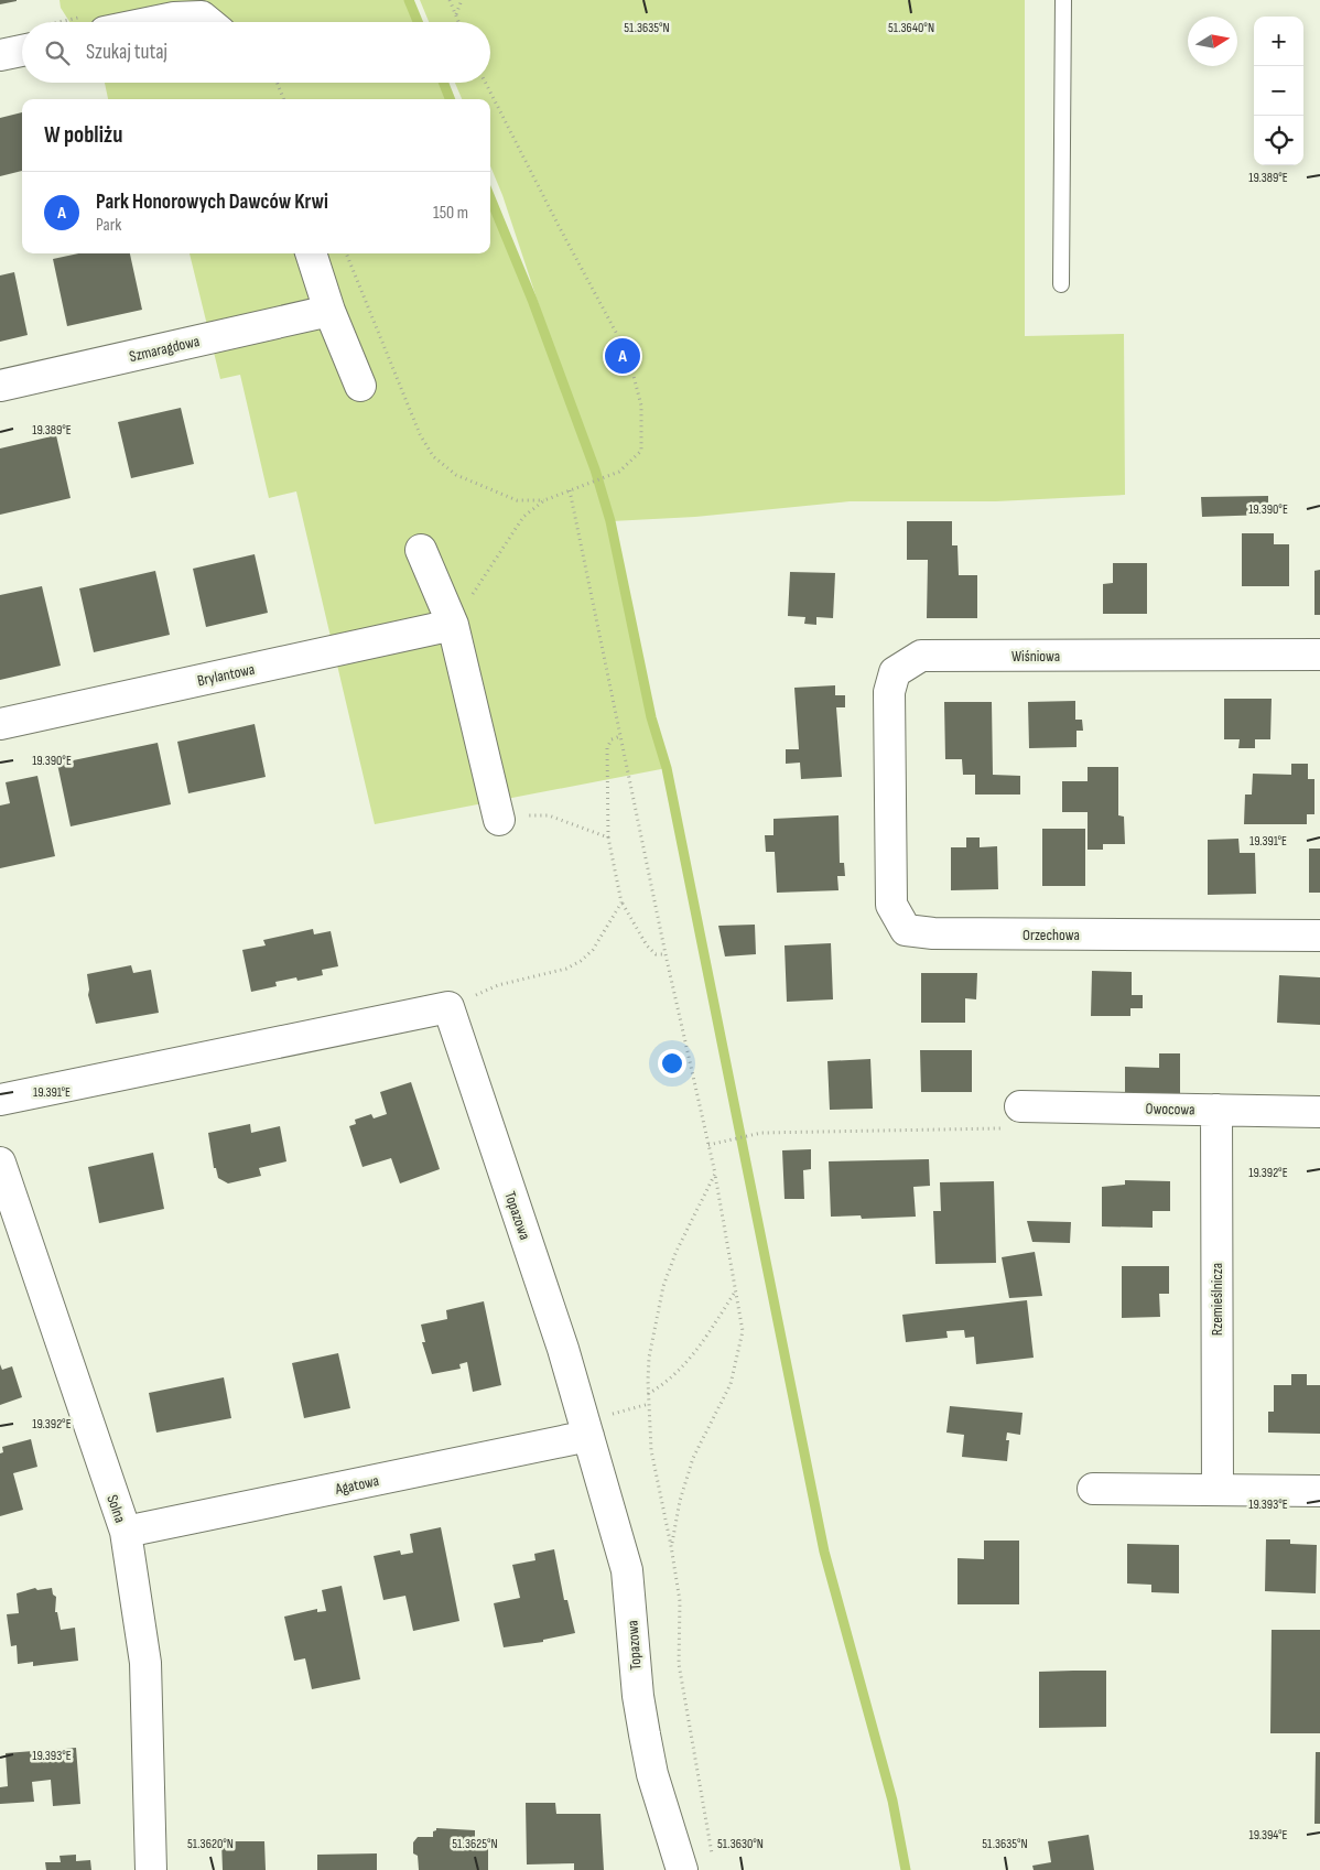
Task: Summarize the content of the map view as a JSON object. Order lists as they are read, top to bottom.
{
  "streets": {
    "street": [
      "Szmaragdowa",
      "Wiśniowa",
      "Brylantowa",
      "Orzechowa",
      "Owocowa",
      "Topazowa",
      "Rzemieślnicza",
      "Agatowa",
      "Solna"
    ]
  },
  "crossings": [
    ["Wiśniowa", "Orzechowa"],
    ["Owocowa", "Rzemieślnicza"],
    ["Topazowa", "Agatowa"],
    ["Agatowa", "Solna"]
  ],
  "north": "right",
  "page": {
    "map_buttons": ["+", "−"],
    "search": "Szukaj tutaj",
    "heading": "W pobliżu",
    "list": [
      {
        "mark": "A",
        "name": "Park Honorowych Dawców Krwi",
        "note": "Park",
        "value": "150 m"
      }
    ],
    "pins": "A"
  },
  "coordinates": [
    "51.3635°N",
    "51.3640°N",
    "19.389°E",
    "19.390°E",
    "19.391°E",
    "19.392°E",
    "19.393°E",
    "19.394°E",
    "51.3620°N",
    "51.3625°N",
    "51.3630°N"
  ]
}
